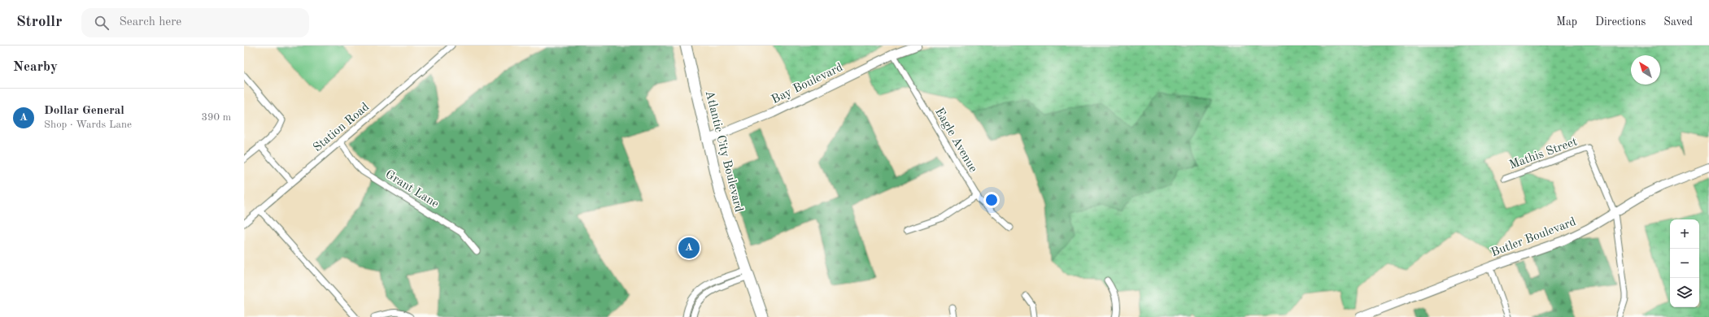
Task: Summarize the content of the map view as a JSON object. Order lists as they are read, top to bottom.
{
  "streets": {
    "highway": ["Atlantic City Boulevard"],
    "street": [
      "Bay Boulevard",
      "Station Road",
      "Eagle Avenue",
      "Mathis Street",
      "Grant Lane",
      "Butler Boulevard"
    ]
  },
  "crossings": [
    ["Bay Boulevard", "Eagle Avenue"],
    ["Bay Boulevard", "Atlantic City Boulevard"],
    ["Station Road", "Grant Lane"],
    ["Mathis Street", "Butler Boulevard"]
  ],
  "north": "top left",
  "page": {
    "header": "Strollr",
    "search": "Search here",
    "nav": ["Map", "Directions", "Saved"],
    "heading": "Nearby",
    "list": [
      {
        "mark": "A",
        "name": "Dollar General",
        "note": "Shop · Wards Lane",
        "value": "390 m"
      }
    ],
    "map_buttons": ["+", "−"],
    "pins": "A"
  }
}
